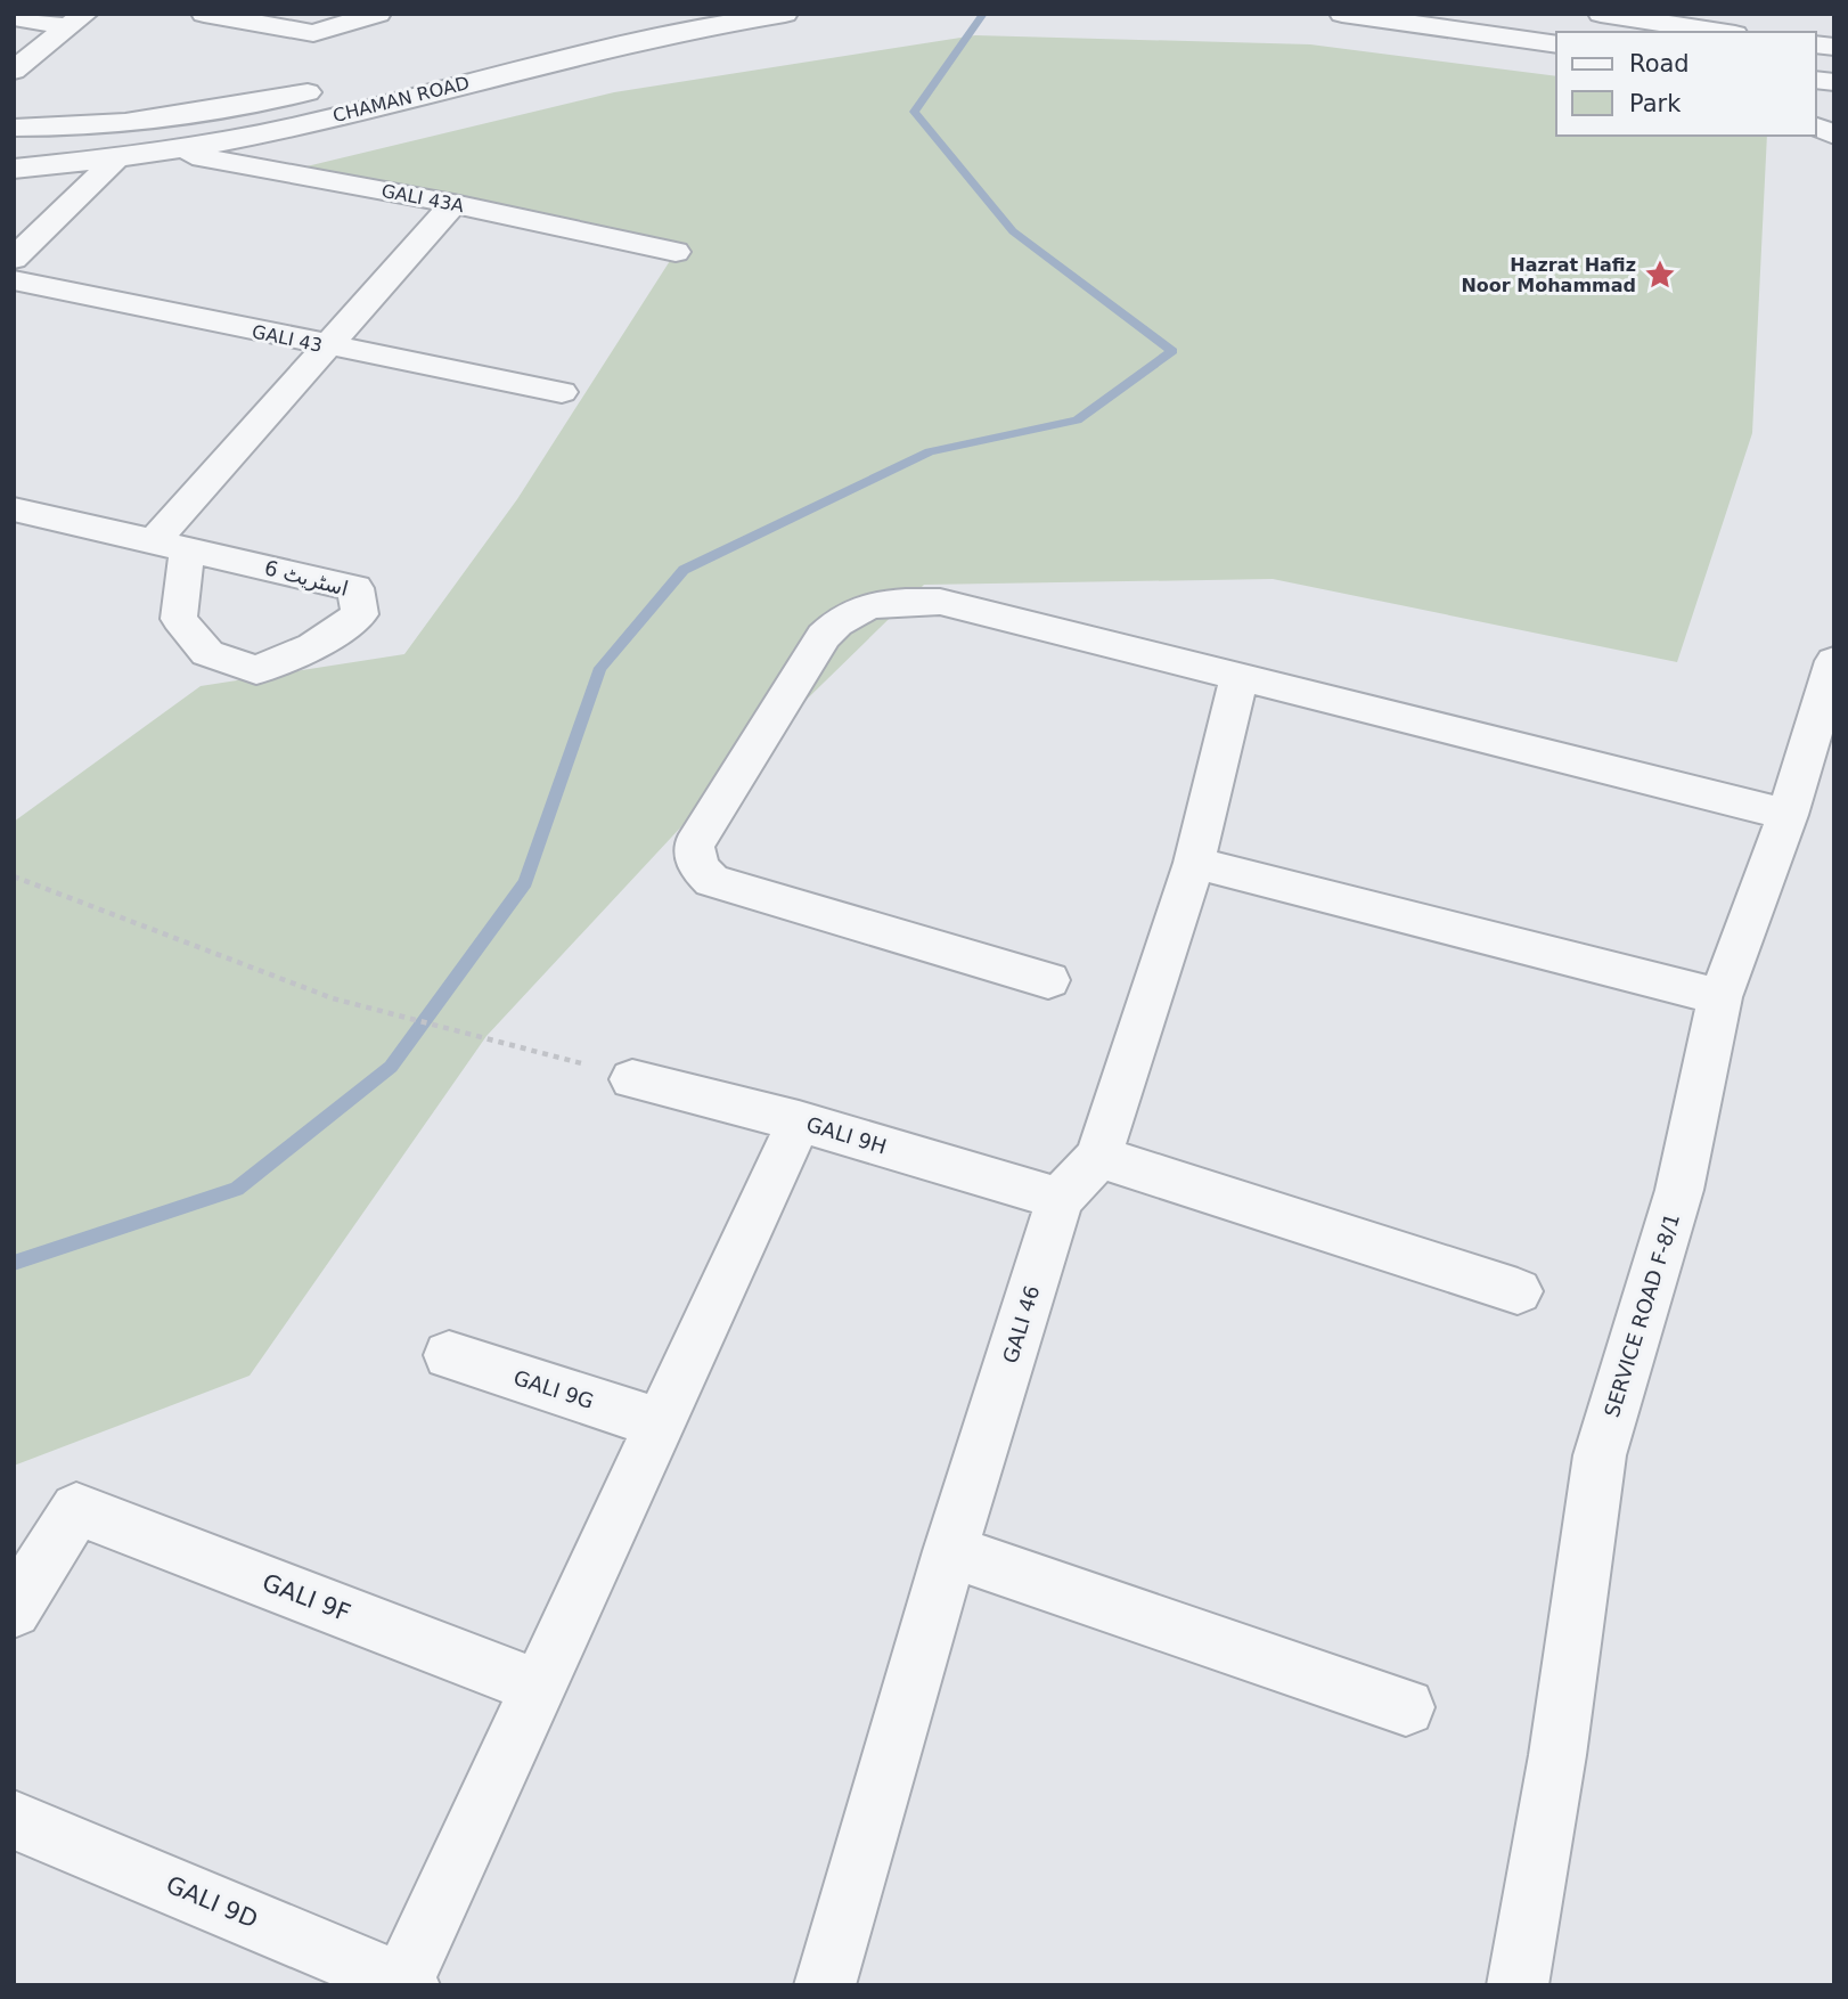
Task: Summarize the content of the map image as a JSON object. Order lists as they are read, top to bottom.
{
  "streets": {
    "street": [
      "CHAMAN ROAD",
      "GALI 43A",
      "GALI 43",
      "اسٹریٹ 6",
      "GALI 9H",
      "SERVICE ROAD F-8/1",
      "GALI 46",
      "GALI 9G",
      "GALI 9F",
      "GALI 9D"
    ]
  },
  "crossings": [
    ["CHAMAN ROAD", "GALI 43A"],
    ["GALI 9H", "GALI 46"]
  ],
  "places": {
    "place": ["Hazrat Hafiz Noor Mohammad"]
  },
  "legend": ["Road", "Park"]
}
